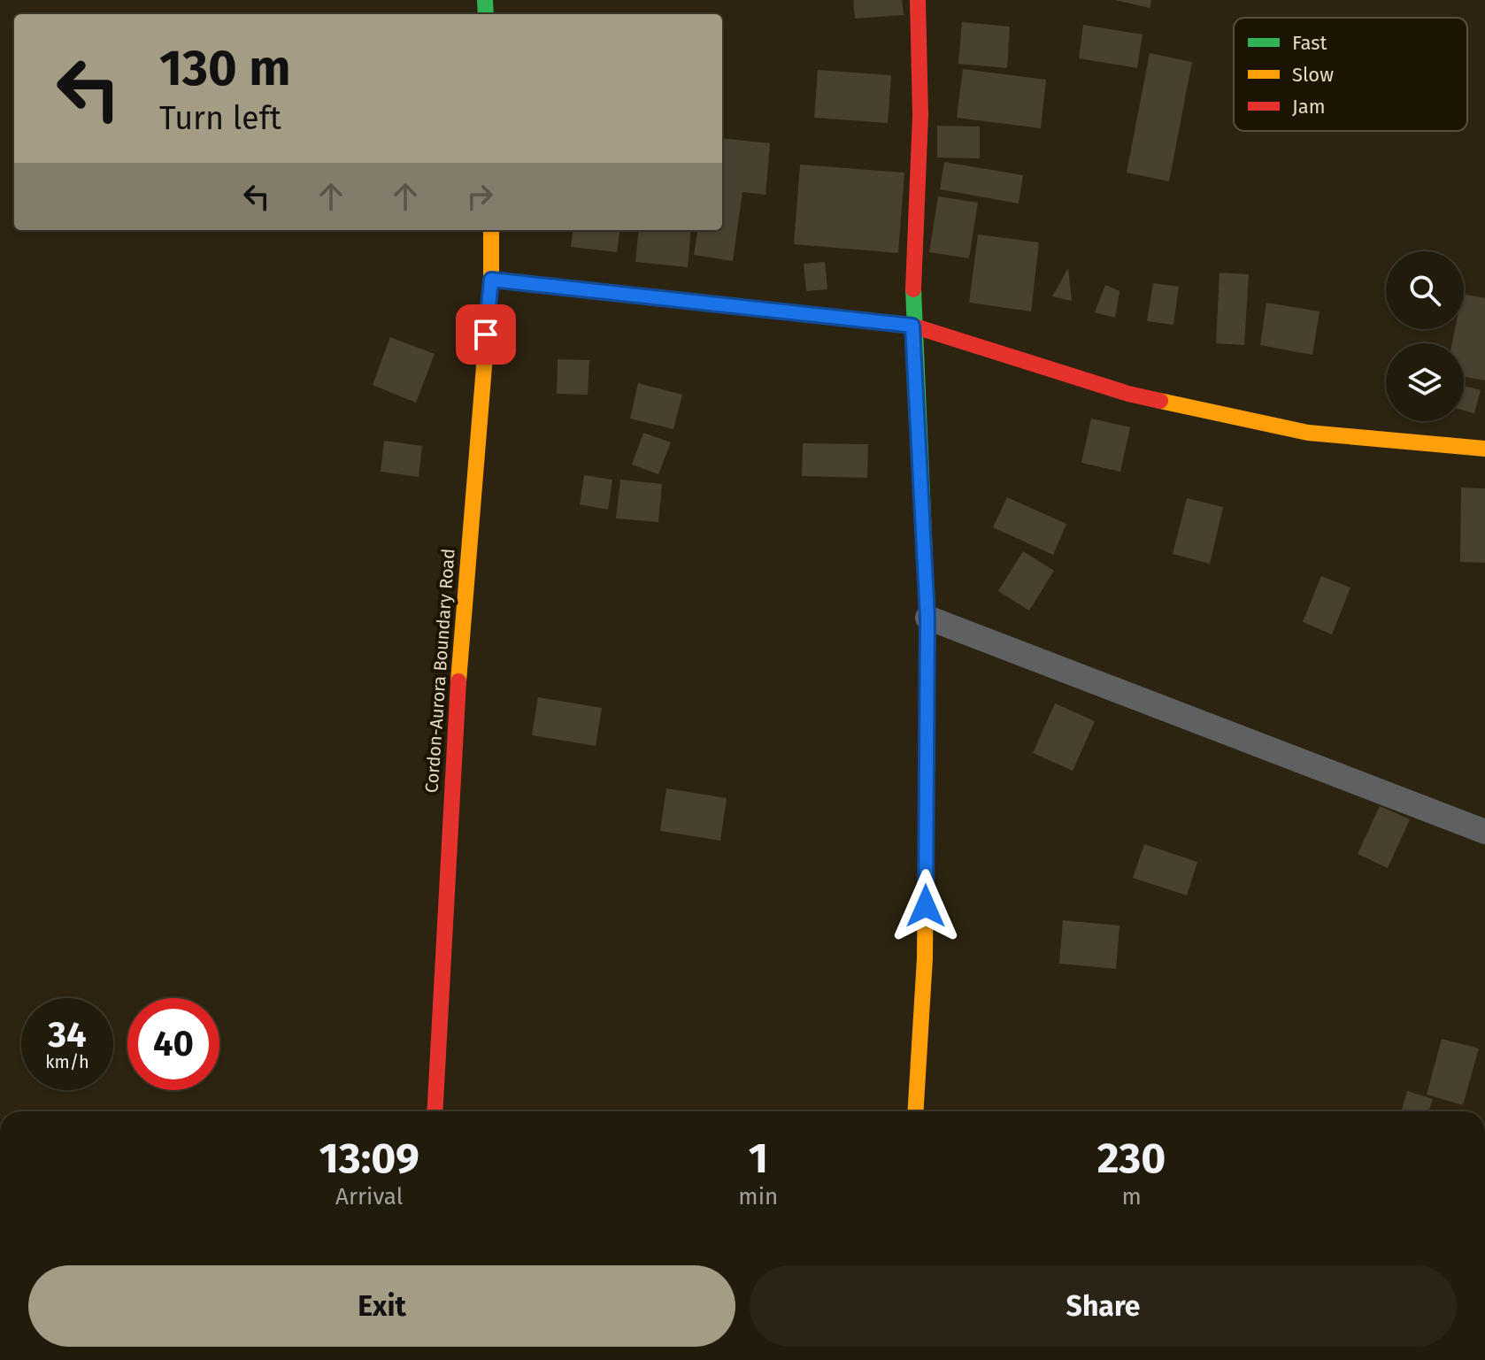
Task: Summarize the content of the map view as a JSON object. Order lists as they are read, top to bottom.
{
  "streets": {
    "street": ["Cordon-Aurora Boundary Road"]
  },
  "legend": ["Fast", "Slow", "Jam"],
  "page": {
    "turn": ["130 m", "Turn left"],
    "speed": "34 km/h",
    "limit": "40",
    "eta": [
      "13:09",
      "Arrival",
      "1",
      "min",
      "230",
      "m"
    ],
    "buttons": ["Exit", "Share"]
  }
}
